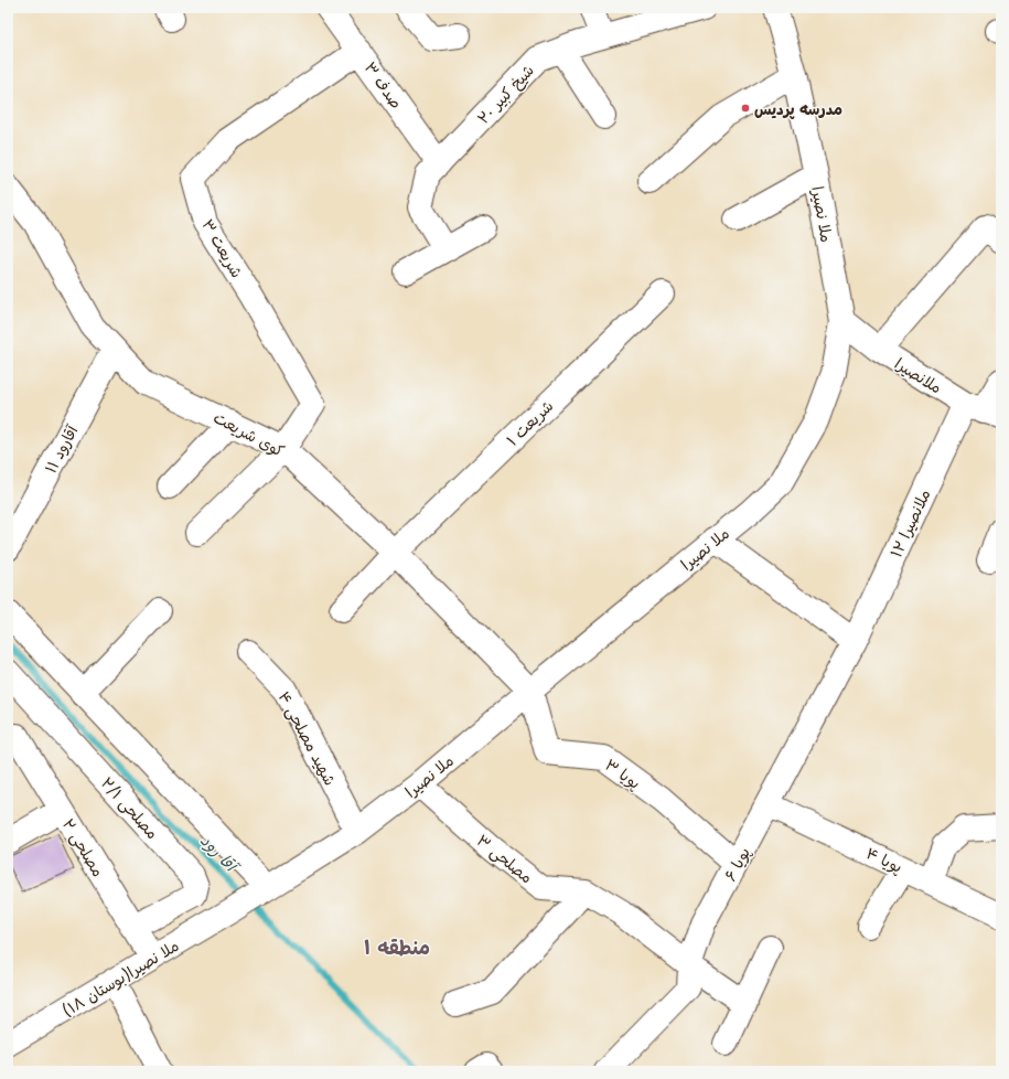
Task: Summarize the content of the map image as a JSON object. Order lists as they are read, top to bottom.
{
  "streets": {
    "street": [
      "صدف ۳",
      "شیخ کبیر ۲۰",
      "ملا نصیرا",
      "شریعت ۳",
      "ملانصیرا",
      "شریعت ۱",
      "کوی شریعت",
      "آقارود ۱۱",
      "ملانصیرا ۱۲",
      "شهید مصلحی ۴",
      "پویا ۳",
      "مصلحی ۲/۱",
      "مصلحی ۲",
      "مصلحی ۳",
      "پویا ۴",
      "پویا ۶",
      "ملا نصیرا(بوستان ۱۸)"
    ]
  },
  "crossings": [
    ["صدف ۳", "شیخ کبیر ۲۰"],
    ["صدف ۳", "شریعت ۳"],
    ["ملا نصیرا", "ملانصیرا"],
    ["ملا نصیرا", "کوی شریعت"],
    ["ملا نصیرا", "شهید مصلحی ۴"],
    ["ملا نصیرا", "پویا ۳"],
    ["ملا نصیرا", "مصلحی ۳"],
    ["ملا نصیرا", "ملا نصیرا(بوستان ۱۸)"],
    ["شریعت ۳", "کوی شریعت"],
    ["ملانصیرا", "ملانصیرا ۱۲"],
    ["شریعت ۱", "کوی شریعت"],
    ["کوی شریعت", "آقارود ۱۱"],
    ["کوی شریعت", "پویا ۳"],
    ["ملانصیرا ۱۲", "پویا ۶"],
    ["پویا ۳", "پویا ۶"],
    ["مصلحی ۲/۱", "مصلحی ۲"],
    ["مصلحی ۲", "ملا نصیرا(بوستان ۱۸)"],
    ["مصلحی ۳", "پویا ۶"],
    ["پویا ۴", "پویا ۶"]
  ],
  "districts": ["منطقه ۱"],
  "water": ["آقا رود"],
  "places": ["مدرسه پردیس"]
}
